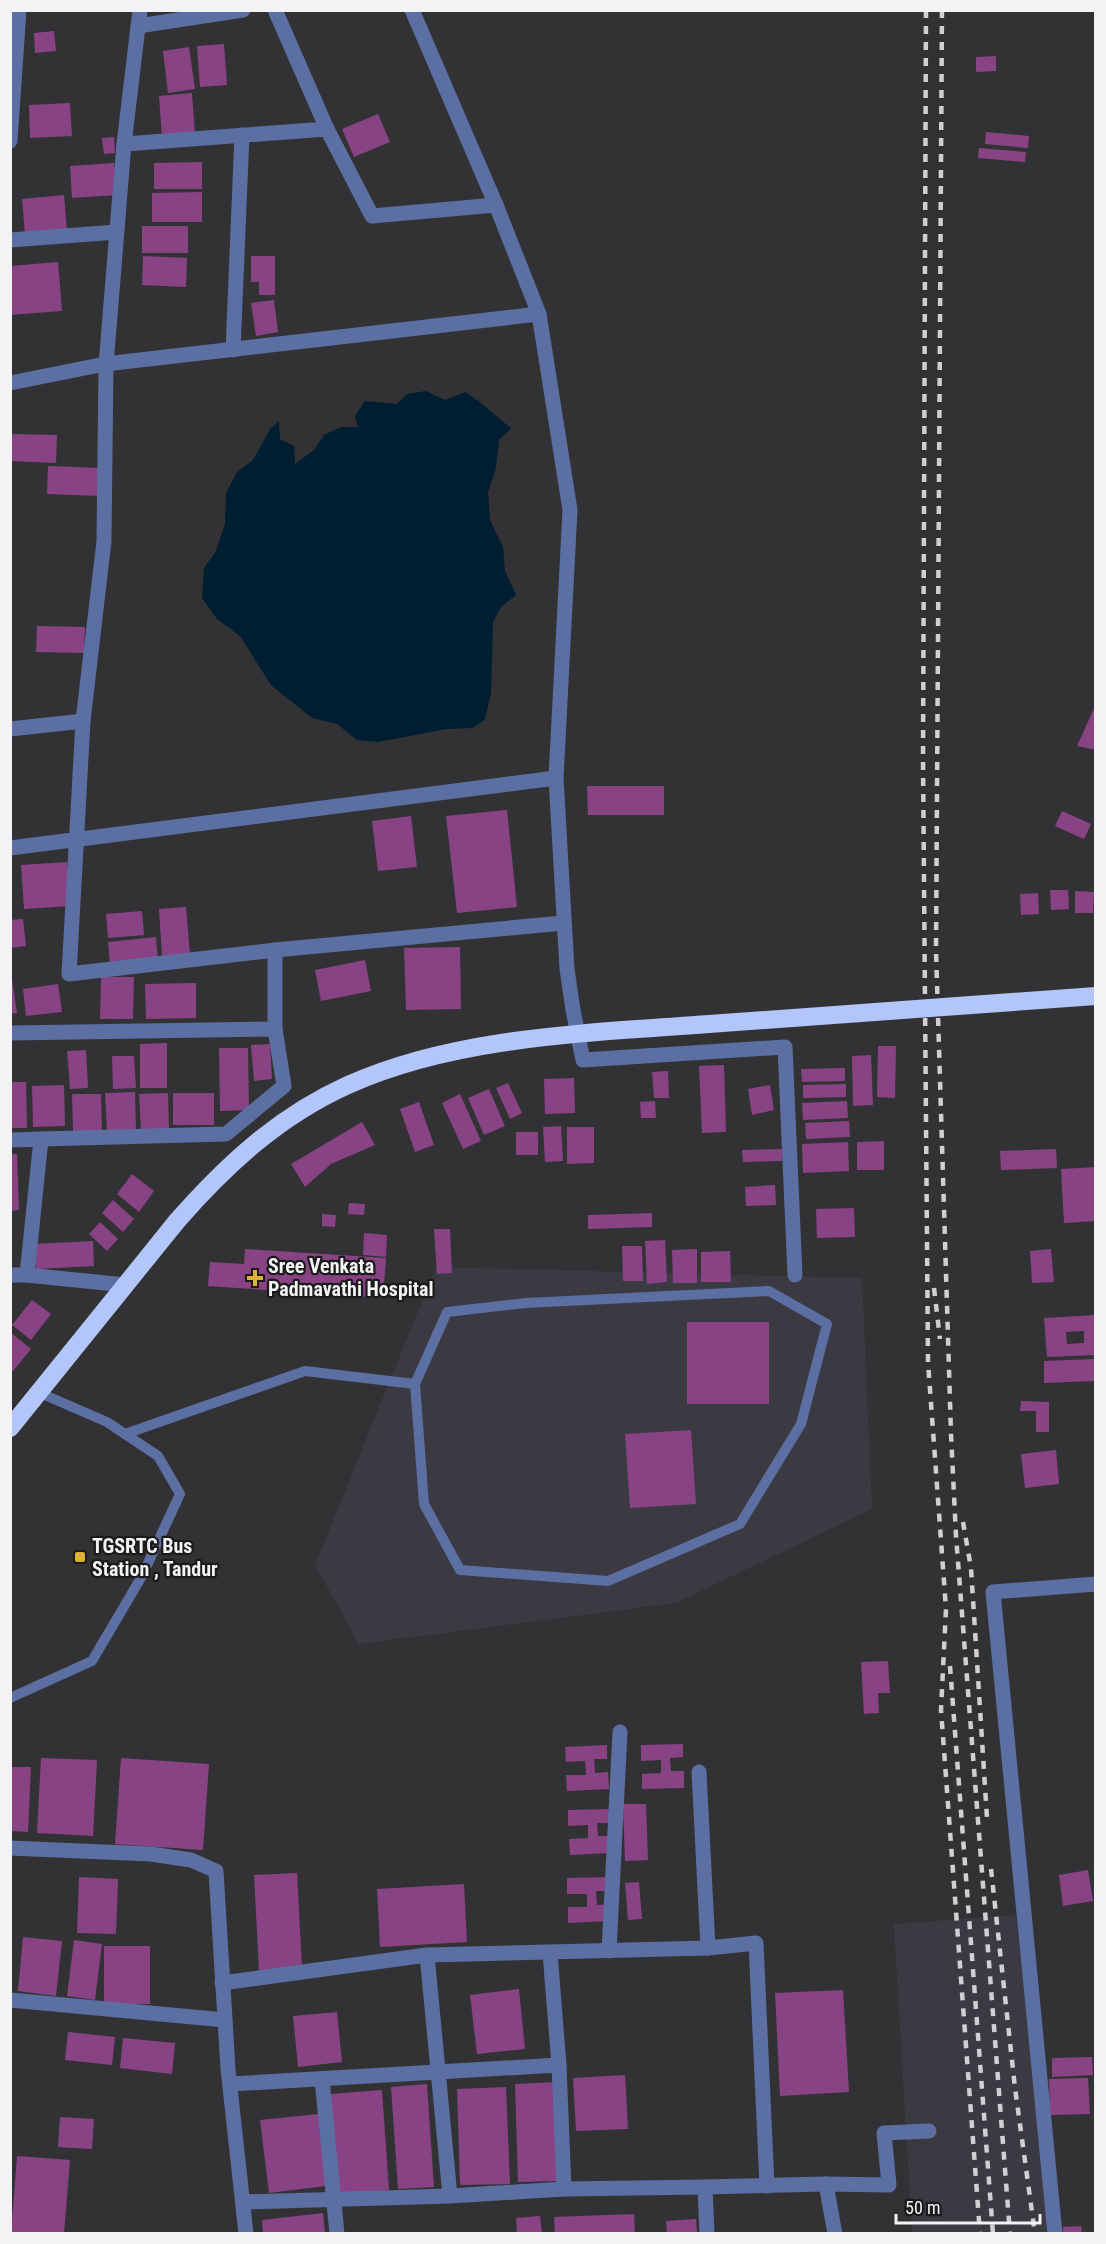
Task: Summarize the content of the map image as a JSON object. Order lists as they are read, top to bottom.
{
  "places": {
    "health": ["Sree Venkata Padmavathi Hospital"],
    "transit": ["TGSRTC Bus Station , Tandur"]
  },
  "scale_bar": "50 m"
}
